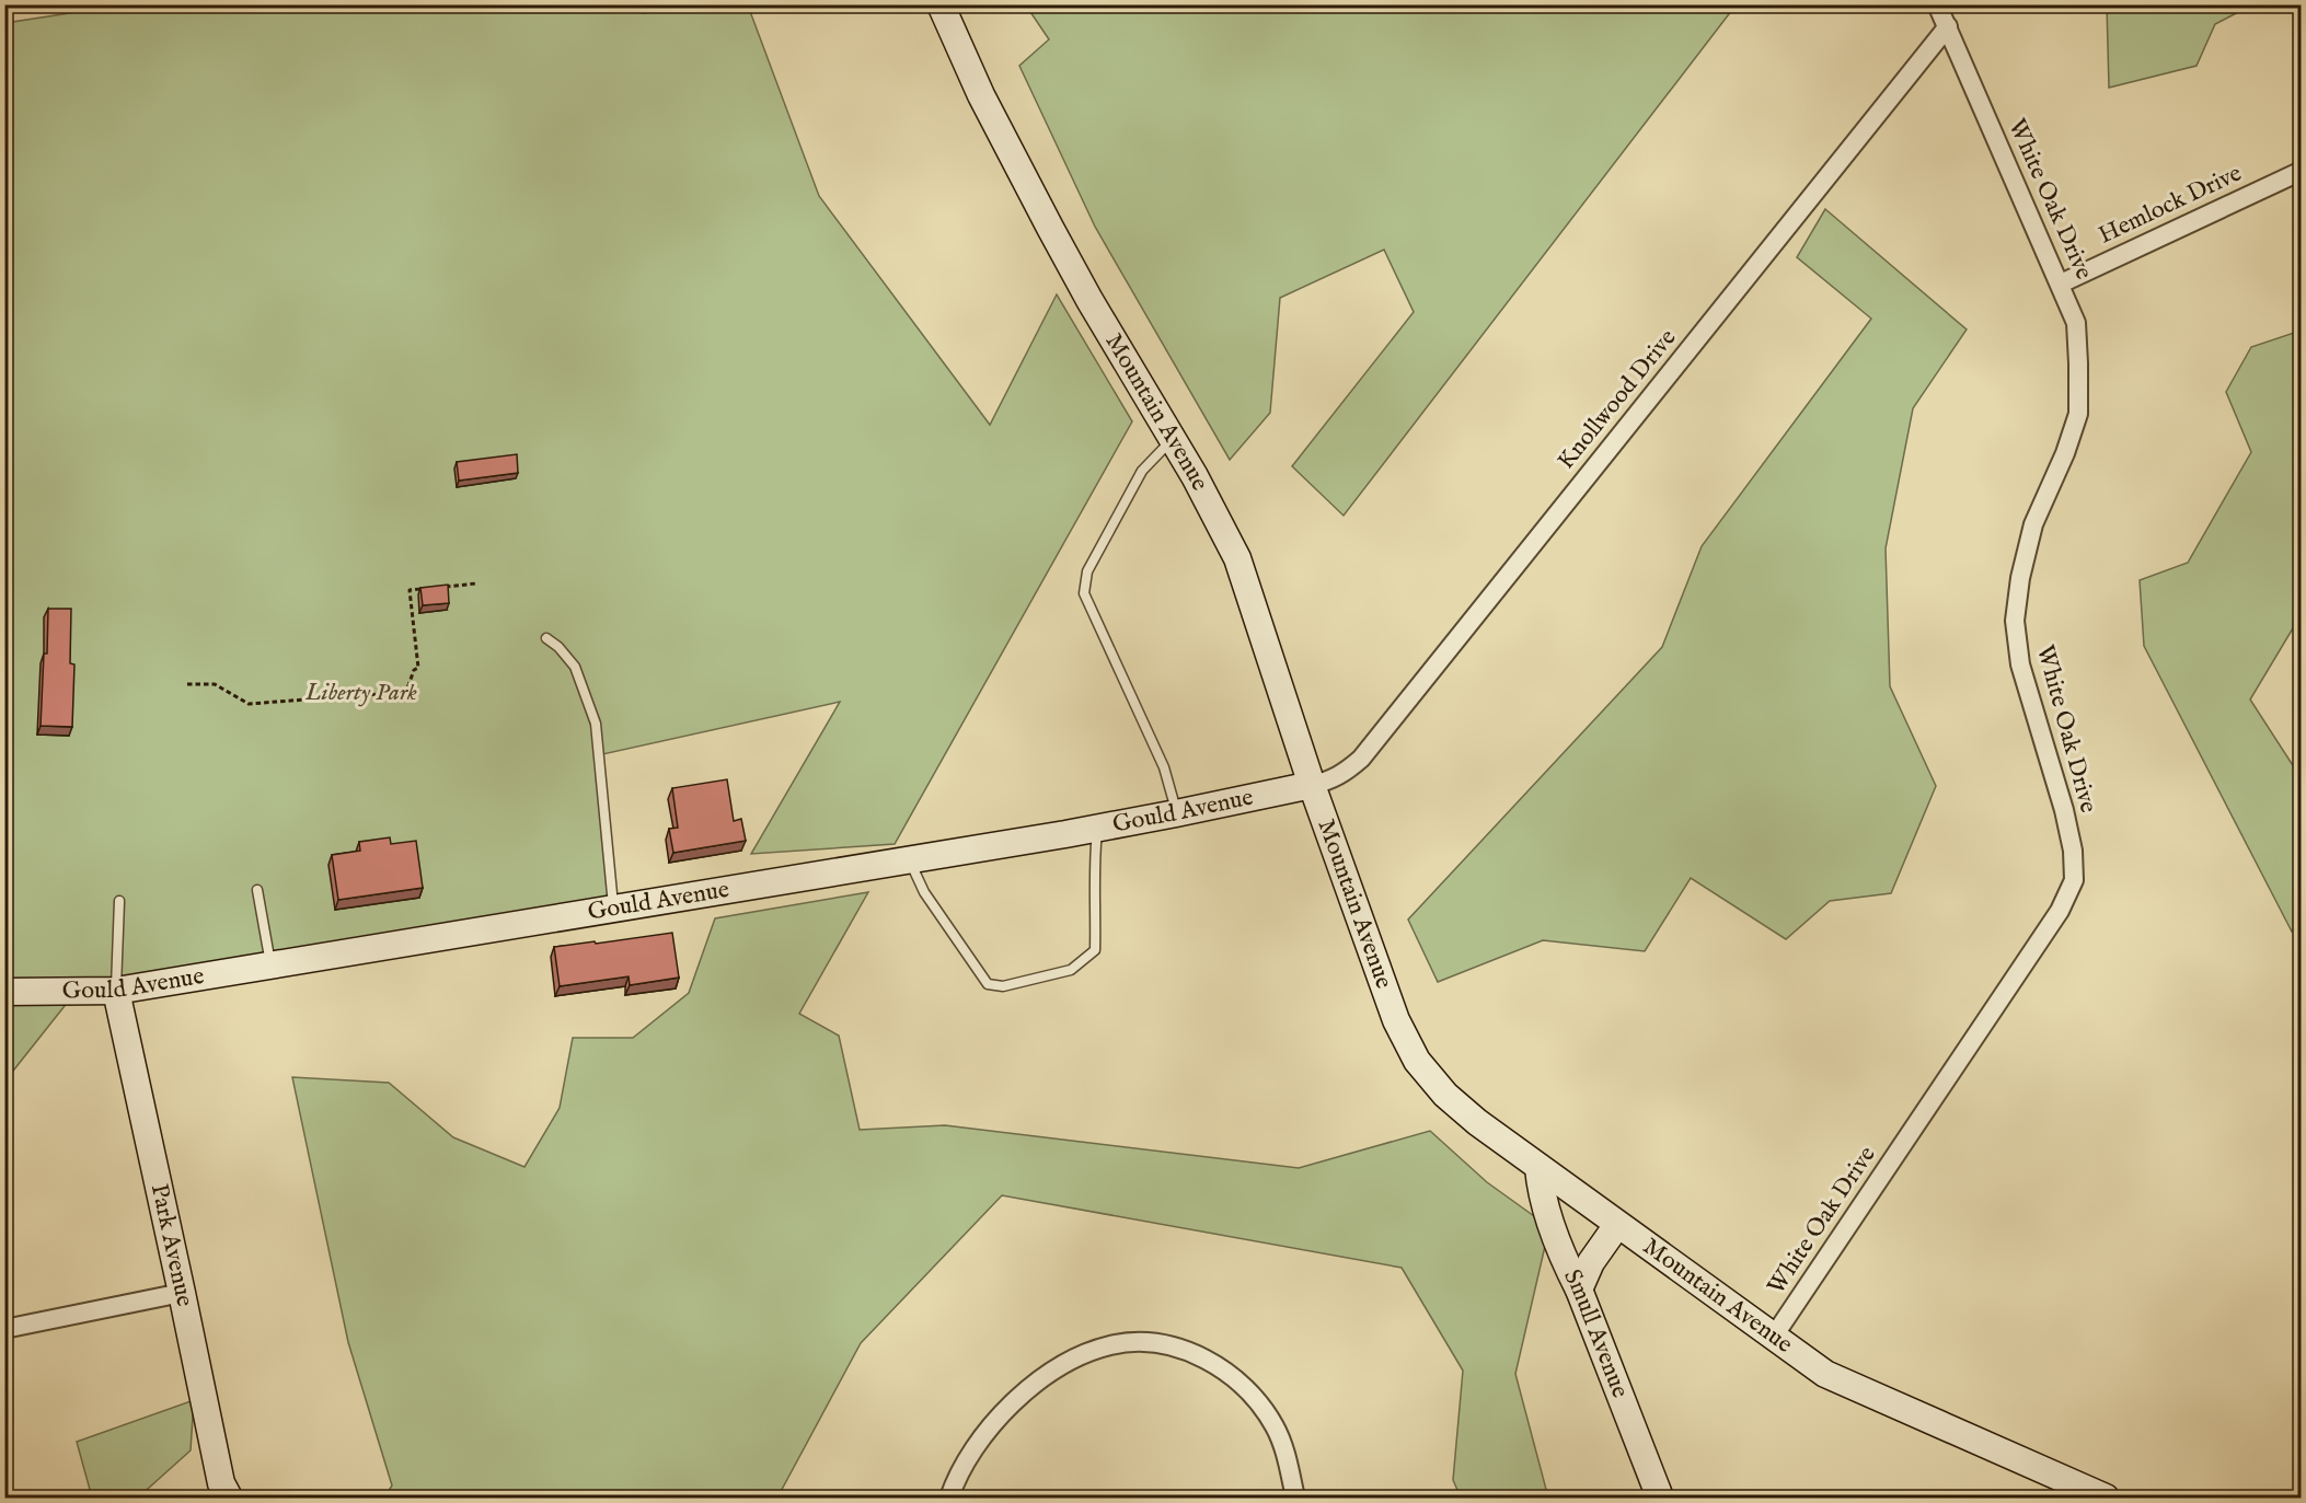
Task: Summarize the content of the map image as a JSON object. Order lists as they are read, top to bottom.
{
  "streets": {
    "street": [
      "White Oak Drive",
      "Hemlock Drive",
      "Knollwood Drive",
      "Mountain Avenue",
      "Gould Avenue",
      "Park Avenue",
      "Smull Avenue"
    ]
  },
  "crossings": [
    ["White Oak Drive", "Hemlock Drive"],
    ["White Oak Drive", "Knollwood Drive"],
    ["White Oak Drive", "Mountain Avenue"],
    ["Knollwood Drive", "Mountain Avenue"],
    ["Knollwood Drive", "Gould Avenue"],
    ["Mountain Avenue", "Gould Avenue"],
    ["Mountain Avenue", "Smull Avenue"],
    ["Gould Avenue", "Park Avenue"]
  ],
  "parks": ["Liberty Park"]
}
